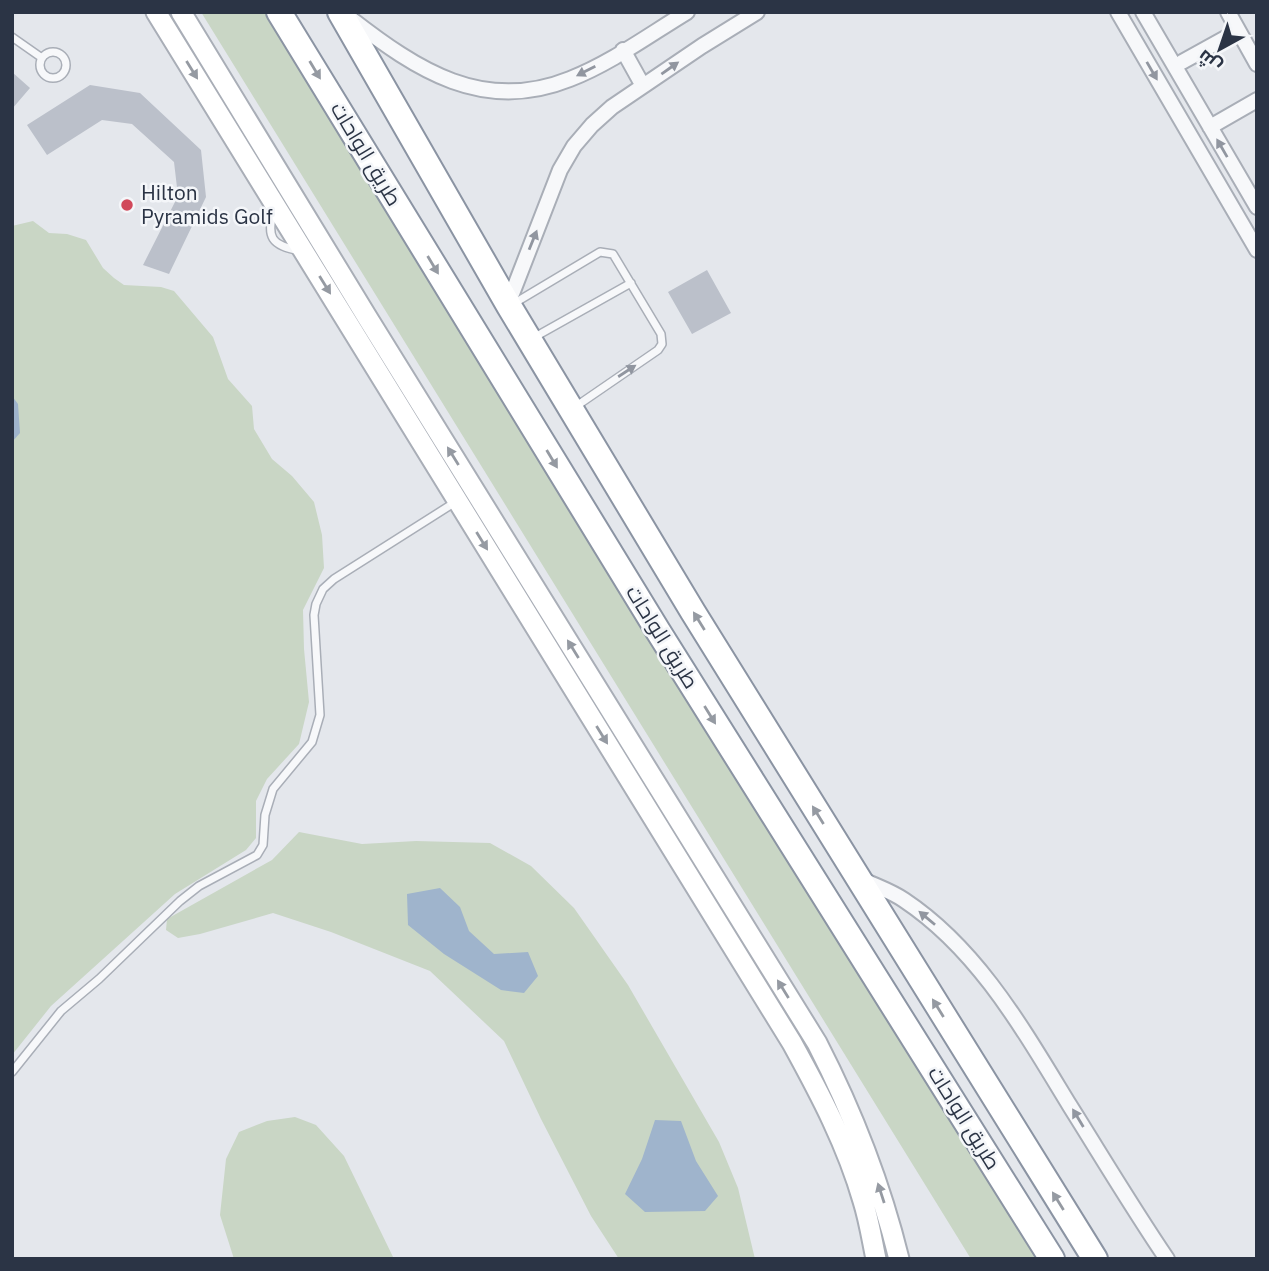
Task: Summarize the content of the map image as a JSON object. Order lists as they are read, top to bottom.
{
  "streets": {
    "highway": ["طريق الواحات"]
  },
  "places": ["Hilton Pyramids Golf"],
  "north": "bottom left"
}
